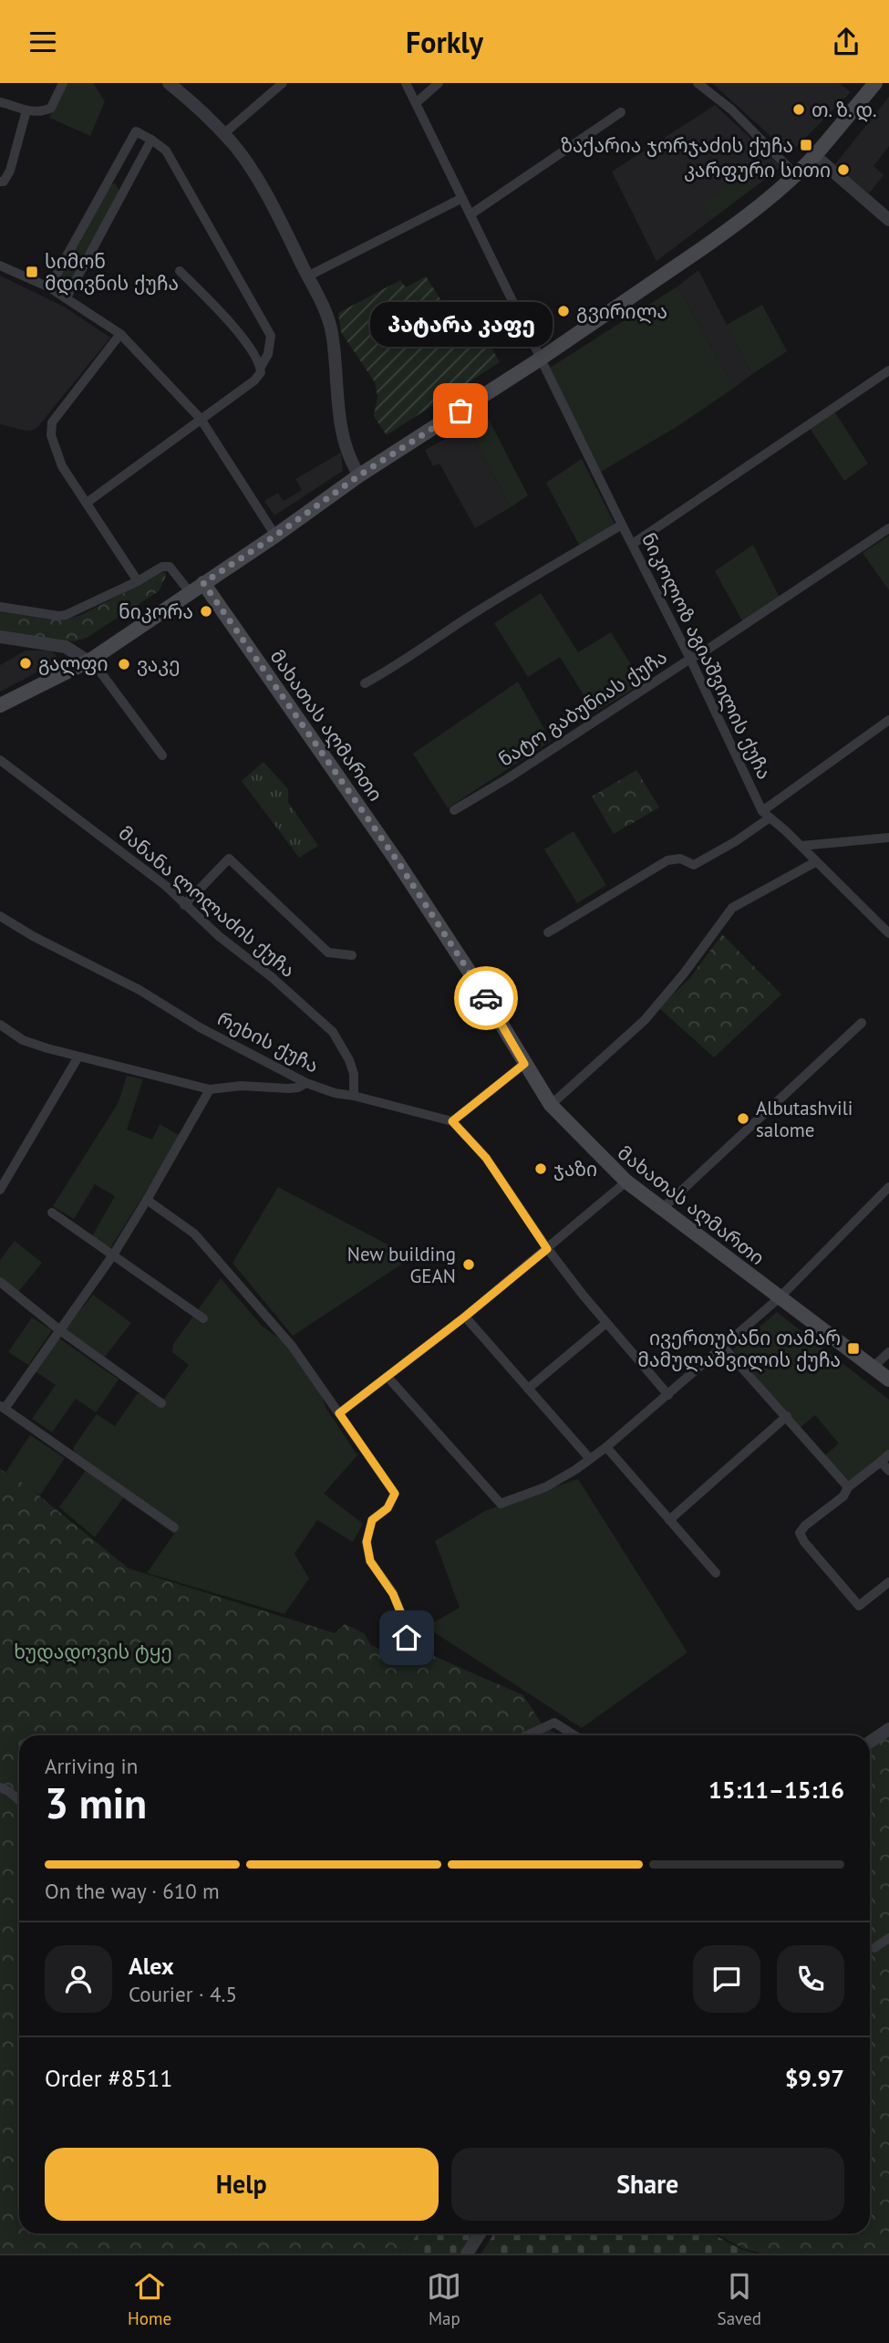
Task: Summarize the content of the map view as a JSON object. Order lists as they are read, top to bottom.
{
  "streets": {
    "main road": ["მახათას აღმართი"],
    "street": [
      "ნიკოლოზ აგიაშვილის ქუჩა",
      "ნატო გაბუნიას ქუჩა",
      "მანანა ლოლაძის ქუჩა",
      "რეხის ქუჩა"
    ]
  },
  "crossings": [
    ["ნიკოლოზ აგიაშვილის ქუჩა", "ნატო გაბუნიას ქუჩა"],
    ["მანანა ლოლაძის ქუჩა", "რეხის ქუჩა"]
  ],
  "parks": ["ხუდადოვის ტყე"],
  "places": {
    "other": [
      "თ. ზ. დ.",
      "კარფური სითი",
      "გვირილა",
      "პატარა კაფე",
      "ნიკორა",
      "გალფი",
      "ვაკე",
      "Albutashvili salome",
      "ჯაზი",
      "New building GEAN"
    ],
    "transit": ["ზაქარია ჯორჯაძის ქუჩა", "სიმონ მდივნის ქუჩა", "ივერთუბანი თამარ მამულაშვილის ქუჩა"]
  },
  "page": {
    "header": "Forkly",
    "bubble": "პატარა კაფე",
    "heading": ["3 min", "Arriving in", "15:11–15:16"],
    "panel": [
      "Alex",
      "Courier · 4.5",
      "Order #8511",
      "$9.97"
    ],
    "bar": "On the way · 610 m",
    "buttons": ["Help", "Share"],
    "tabs": ["Home", "Map", "Saved"]
  }
}
